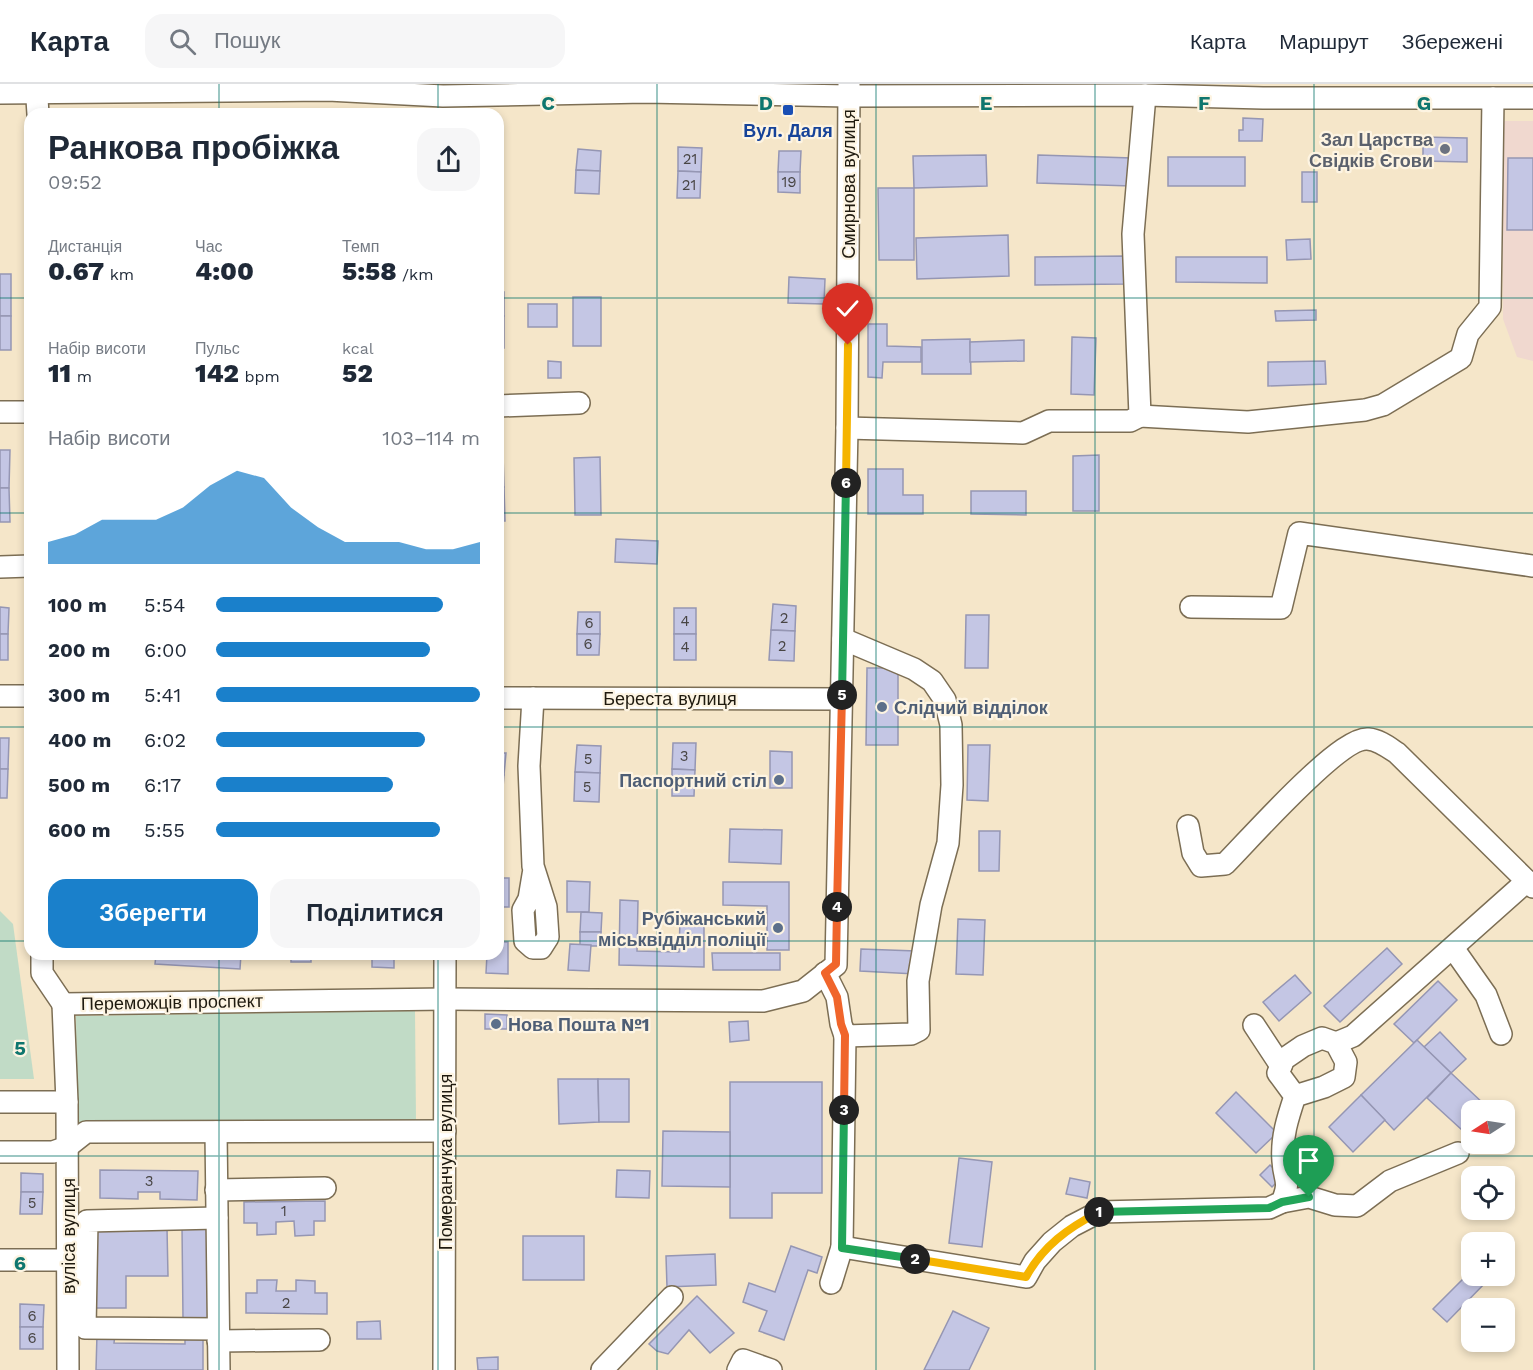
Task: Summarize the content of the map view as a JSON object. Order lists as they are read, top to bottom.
{
  "streets": {
    "street": [
      "Смирнова вулиця",
      "Береста вулиця",
      "Переможців проспект",
      "Померанчука вулиця",
      "вуліса вулиця"
    ]
  },
  "crossings": [
    ["Смирнова вулиця", "Береста вулиця"],
    ["Смирнова вулиця", "Переможців проспект"],
    ["Переможців проспект", "Померанчука вулиця"],
    ["Переможців проспект", "вуліса вулиця"]
  ],
  "places": {
    "transit": ["Вул. Даля"],
    "other": [
      "Зал Царства Свідків Єгови",
      "Слідчий відділок",
      "Паспортний стіл",
      "Рубіжанський міськвідділ поліції",
      "Нова Пошта №1"
    ]
  },
  "house_numbers": [
    "21",
    "19",
    "21",
    "2",
    "4",
    "6",
    "6",
    "2",
    "4",
    "3",
    "5",
    "5",
    "3",
    "5",
    "1",
    "2",
    "6",
    "6"
  ],
  "north": "left",
  "page": {
    "header": "Карта",
    "search": "Пошук",
    "nav": ["Карта", "Маршрут", "Збережені"],
    "heading": ["Ранкова пробіжка", "09:52"],
    "stats": [
      ["Дистанція", "0.67 km"],
      ["Час", "4:00"],
      ["Темп", "5:58 /km"],
      ["Набір висоти", "11 m"],
      ["Пульс", "142 bpm"],
      ["kcal", "52"]
    ],
    "chart": ["Набір висоти", "103–114 m"],
    "pins": [
      "6",
      "5",
      "4",
      "3",
      "1",
      "2"
    ],
    "list": [
      {
        "name": "100 m",
        "note": "5:54"
      },
      {
        "name": "200 m",
        "note": "6:00"
      },
      {
        "name": "300 m",
        "note": "5:41"
      },
      {
        "name": "400 m",
        "note": "6:02"
      },
      {
        "name": "500 m",
        "note": "6:17"
      },
      {
        "name": "600 m",
        "note": "5:55"
      }
    ],
    "buttons": ["Зберегти", "Поділитися"],
    "map_buttons": ["+", "−"]
  },
  "grid": {
    "columns": [
      "C",
      "D",
      "E",
      "F",
      "G"
    ],
    "rows": ["5", "6"]
  }
}
